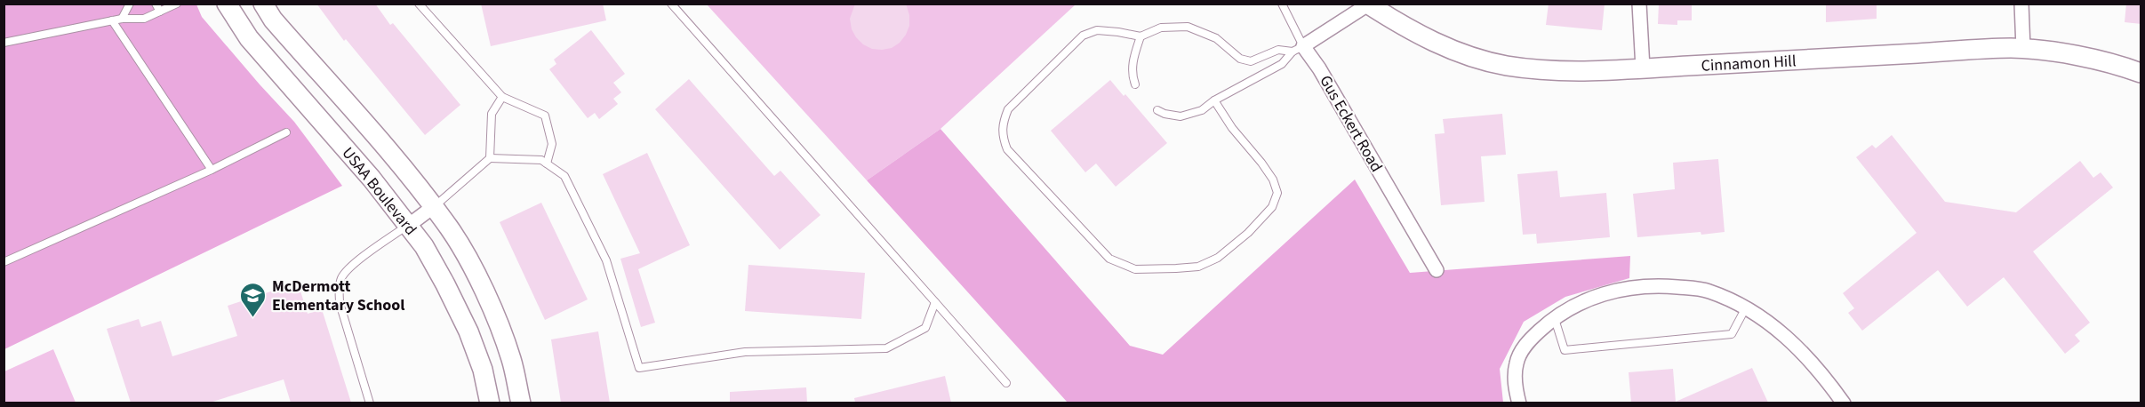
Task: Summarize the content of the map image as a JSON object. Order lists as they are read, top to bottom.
{
  "streets": {
    "street": ["Cinnamon Hill", "Gus Eckert Road", "USAA Boulevard"]
  },
  "places": {
    "school or university": ["McDermott Elementary School"]
  }
}
